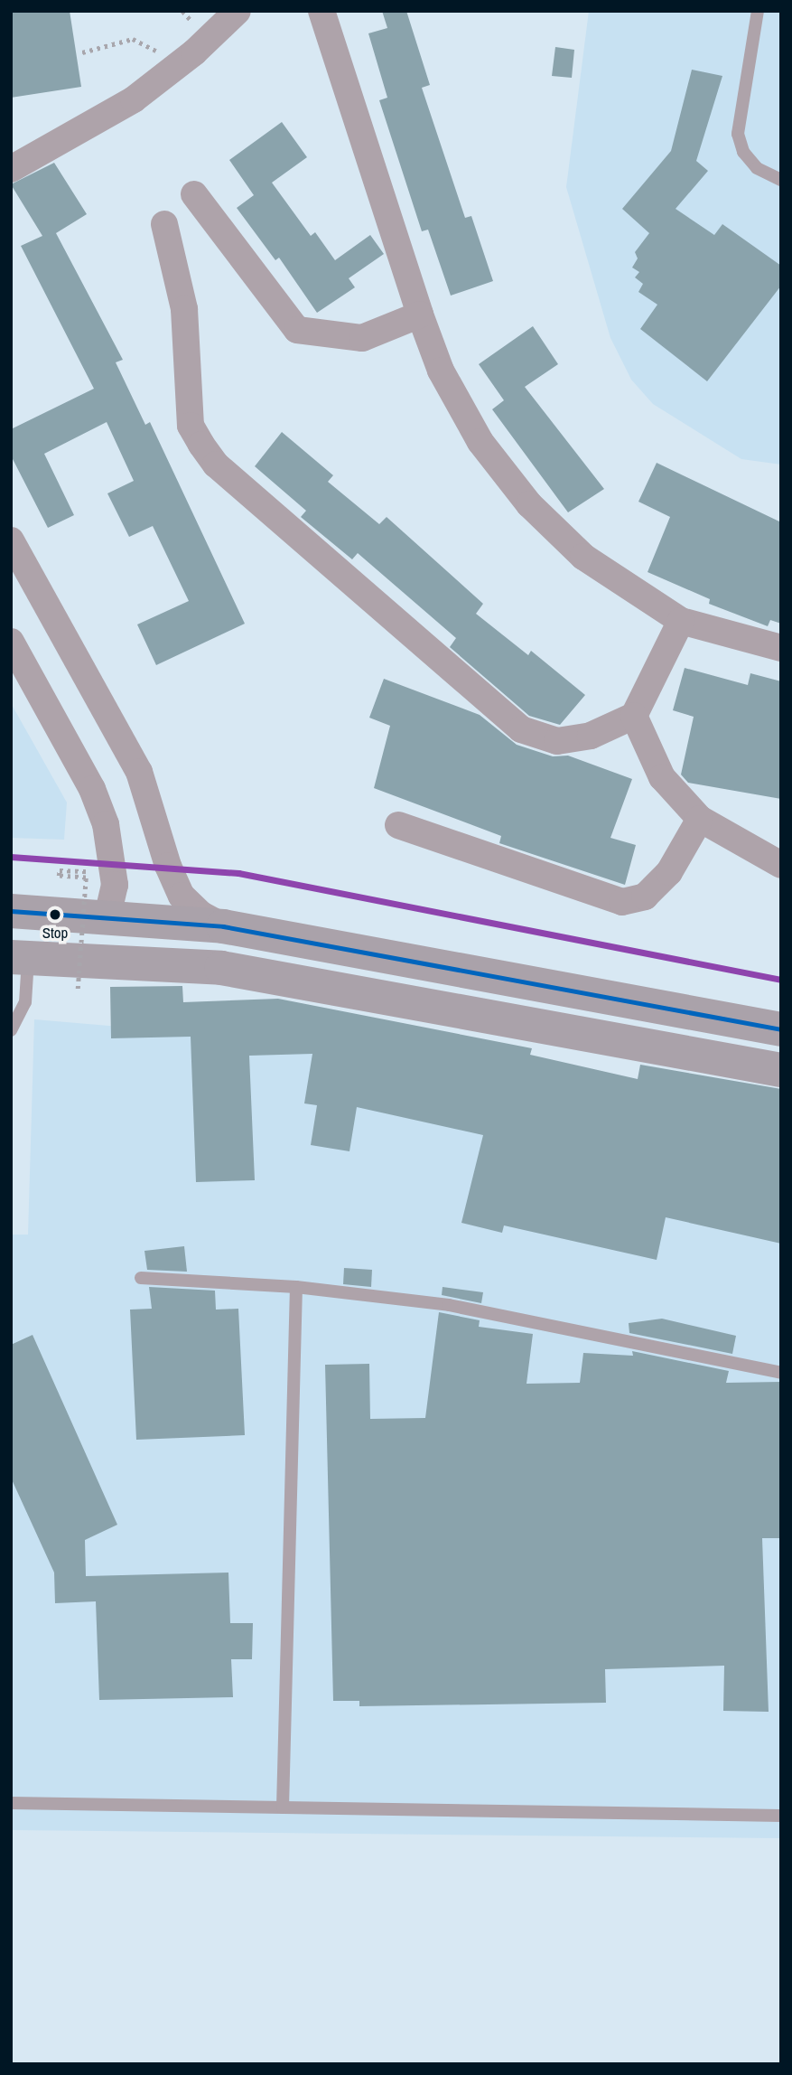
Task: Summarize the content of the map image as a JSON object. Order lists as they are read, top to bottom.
{
  "places": ["Stop"]
}
